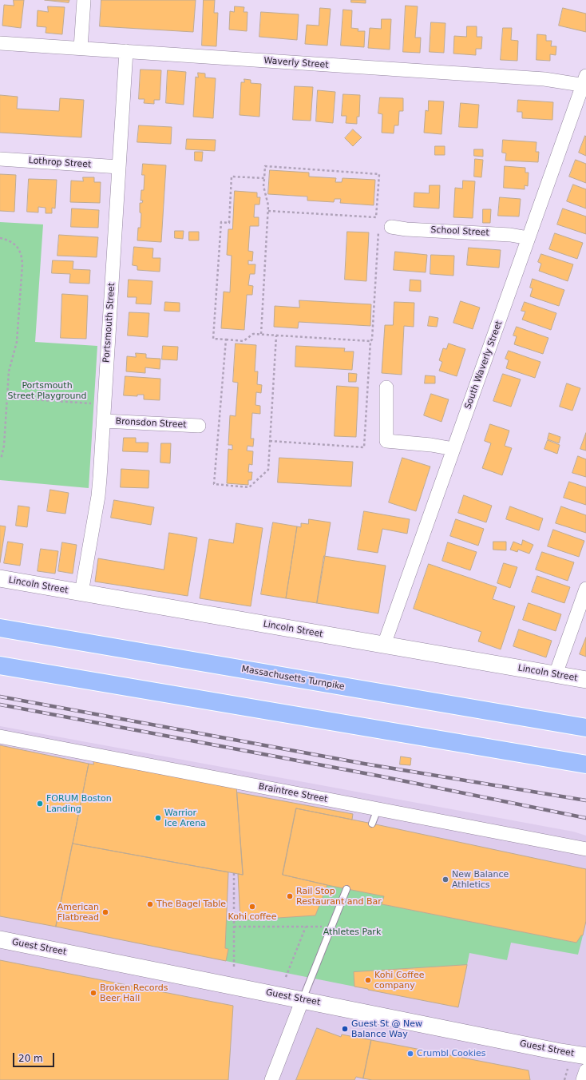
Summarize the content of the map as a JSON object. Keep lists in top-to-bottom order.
{
  "streets": {
    "highway": ["Massachusetts Turnpike"],
    "street": [
      "Waverly Street",
      "Lothrop Street",
      "School Street",
      "Portsmouth Street",
      "South Waverly Street",
      "Bronsdon Street",
      "Lincoln Street",
      "Braintree Street",
      "Guest Street"
    ]
  },
  "crossings": [
    ["Waverly Street", "Portsmouth Street"],
    ["Waverly Street", "South Waverly Street"],
    ["Lothrop Street", "Portsmouth Street"],
    ["School Street", "South Waverly Street"],
    ["Portsmouth Street", "Bronsdon Street"],
    ["Portsmouth Street", "Lincoln Street"],
    ["South Waverly Street", "Lincoln Street"]
  ],
  "parks": ["Portsmouth Street Playground", "Athletes Park"],
  "places": [
    "FORUM Boston Landing",
    "Warrior Ice Arena",
    "New Balance Athletics",
    "Rail Stop Restaurant and Bar",
    "The Bagel Table",
    "Kohi coffee",
    "American Flatbread",
    "Kohi Coffee company",
    "Broken Records Beer Hall",
    "Guest St @ New Balance Way",
    "Crumbl Cookies"
  ],
  "scale_bar": "20 m"
}
